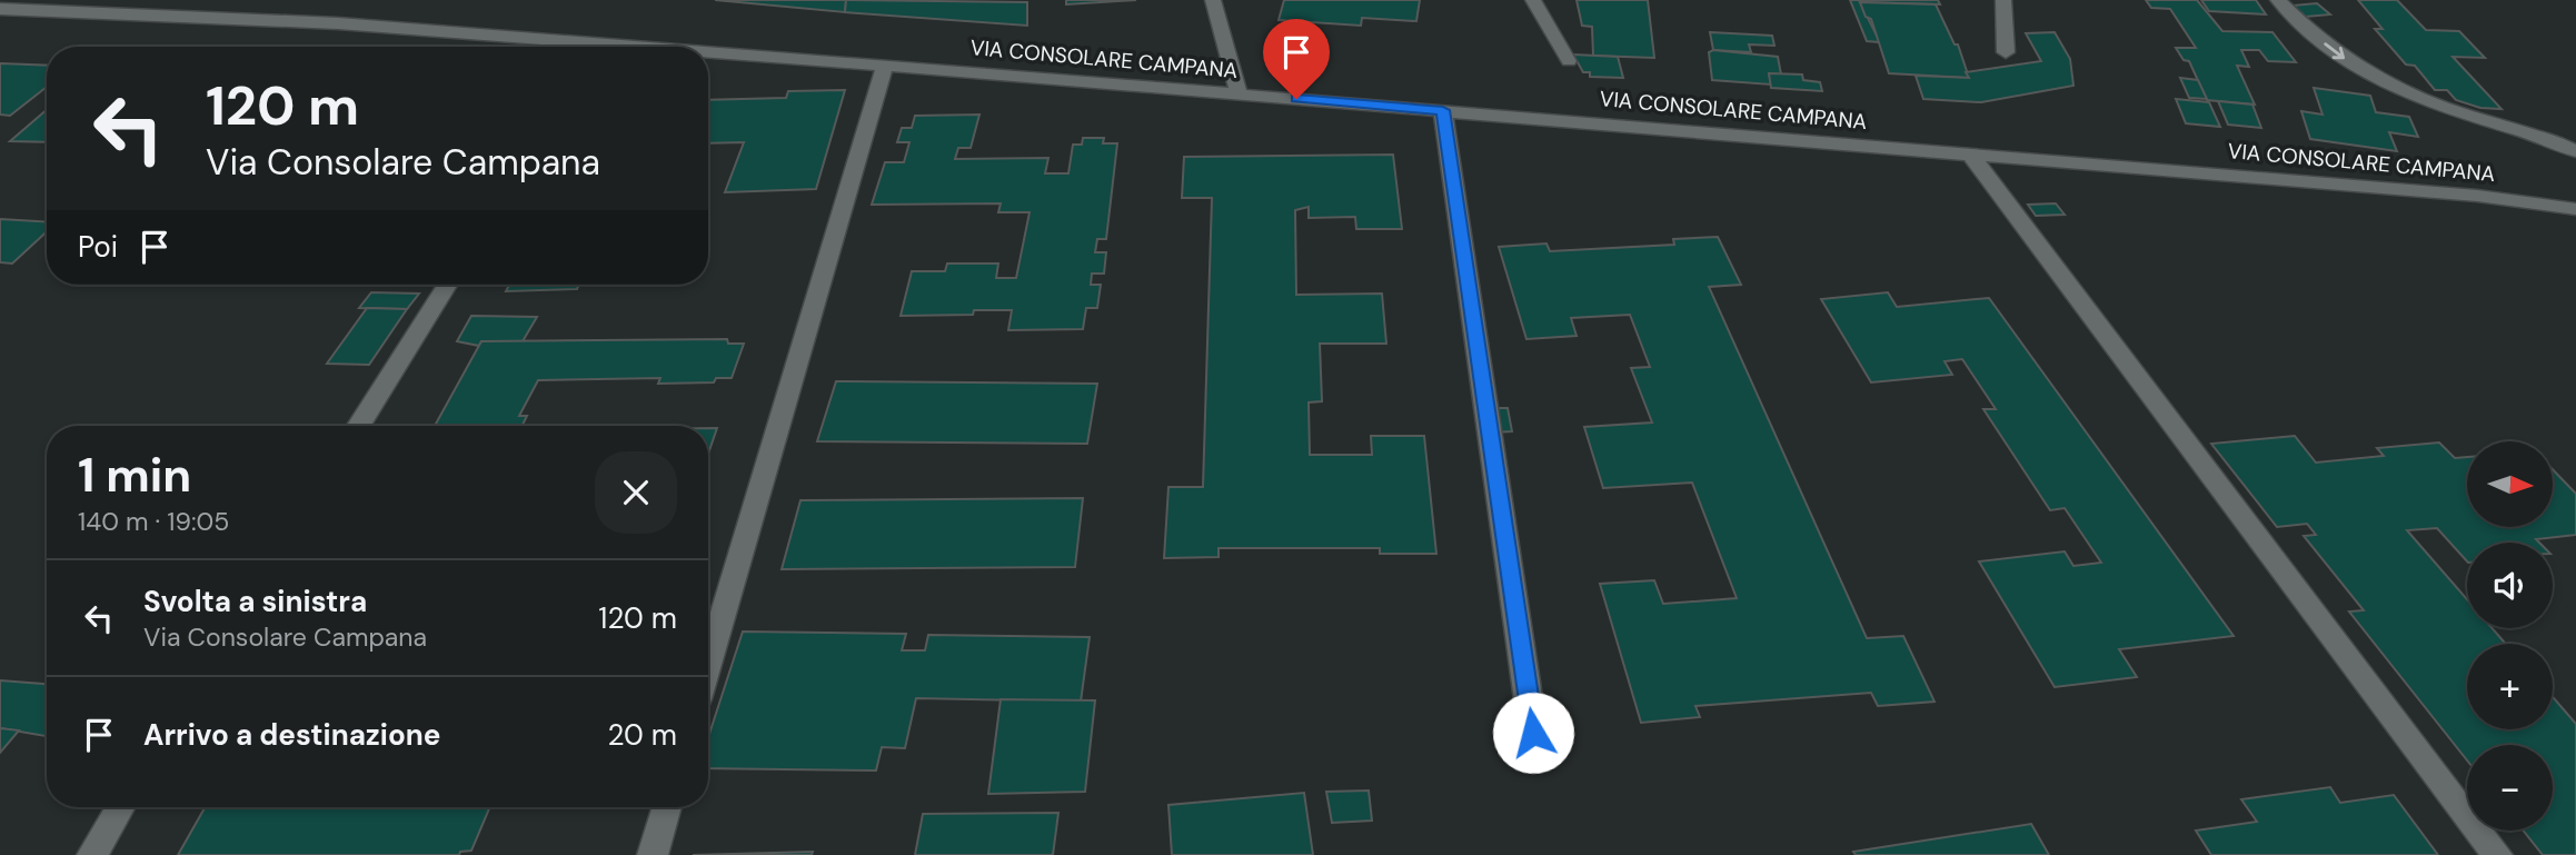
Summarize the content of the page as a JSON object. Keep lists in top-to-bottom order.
{
  "streets": {
    "street": ["VIA CONSOLARE CAMPANA"]
  },
  "north": "right",
  "page": {
    "turn": ["120 m", "Via Consolare Campana"],
    "then": "Poi",
    "heading": ["1 min", "140 m · 19:05"],
    "map_buttons": ["+", "−"],
    "list": [
      {
        "name": "Svolta a sinistra",
        "note": "Via Consolare Campana",
        "value": "120 m"
      },
      {
        "name": "Arrivo a destinazione",
        "value": "20 m"
      }
    ]
  }
}
